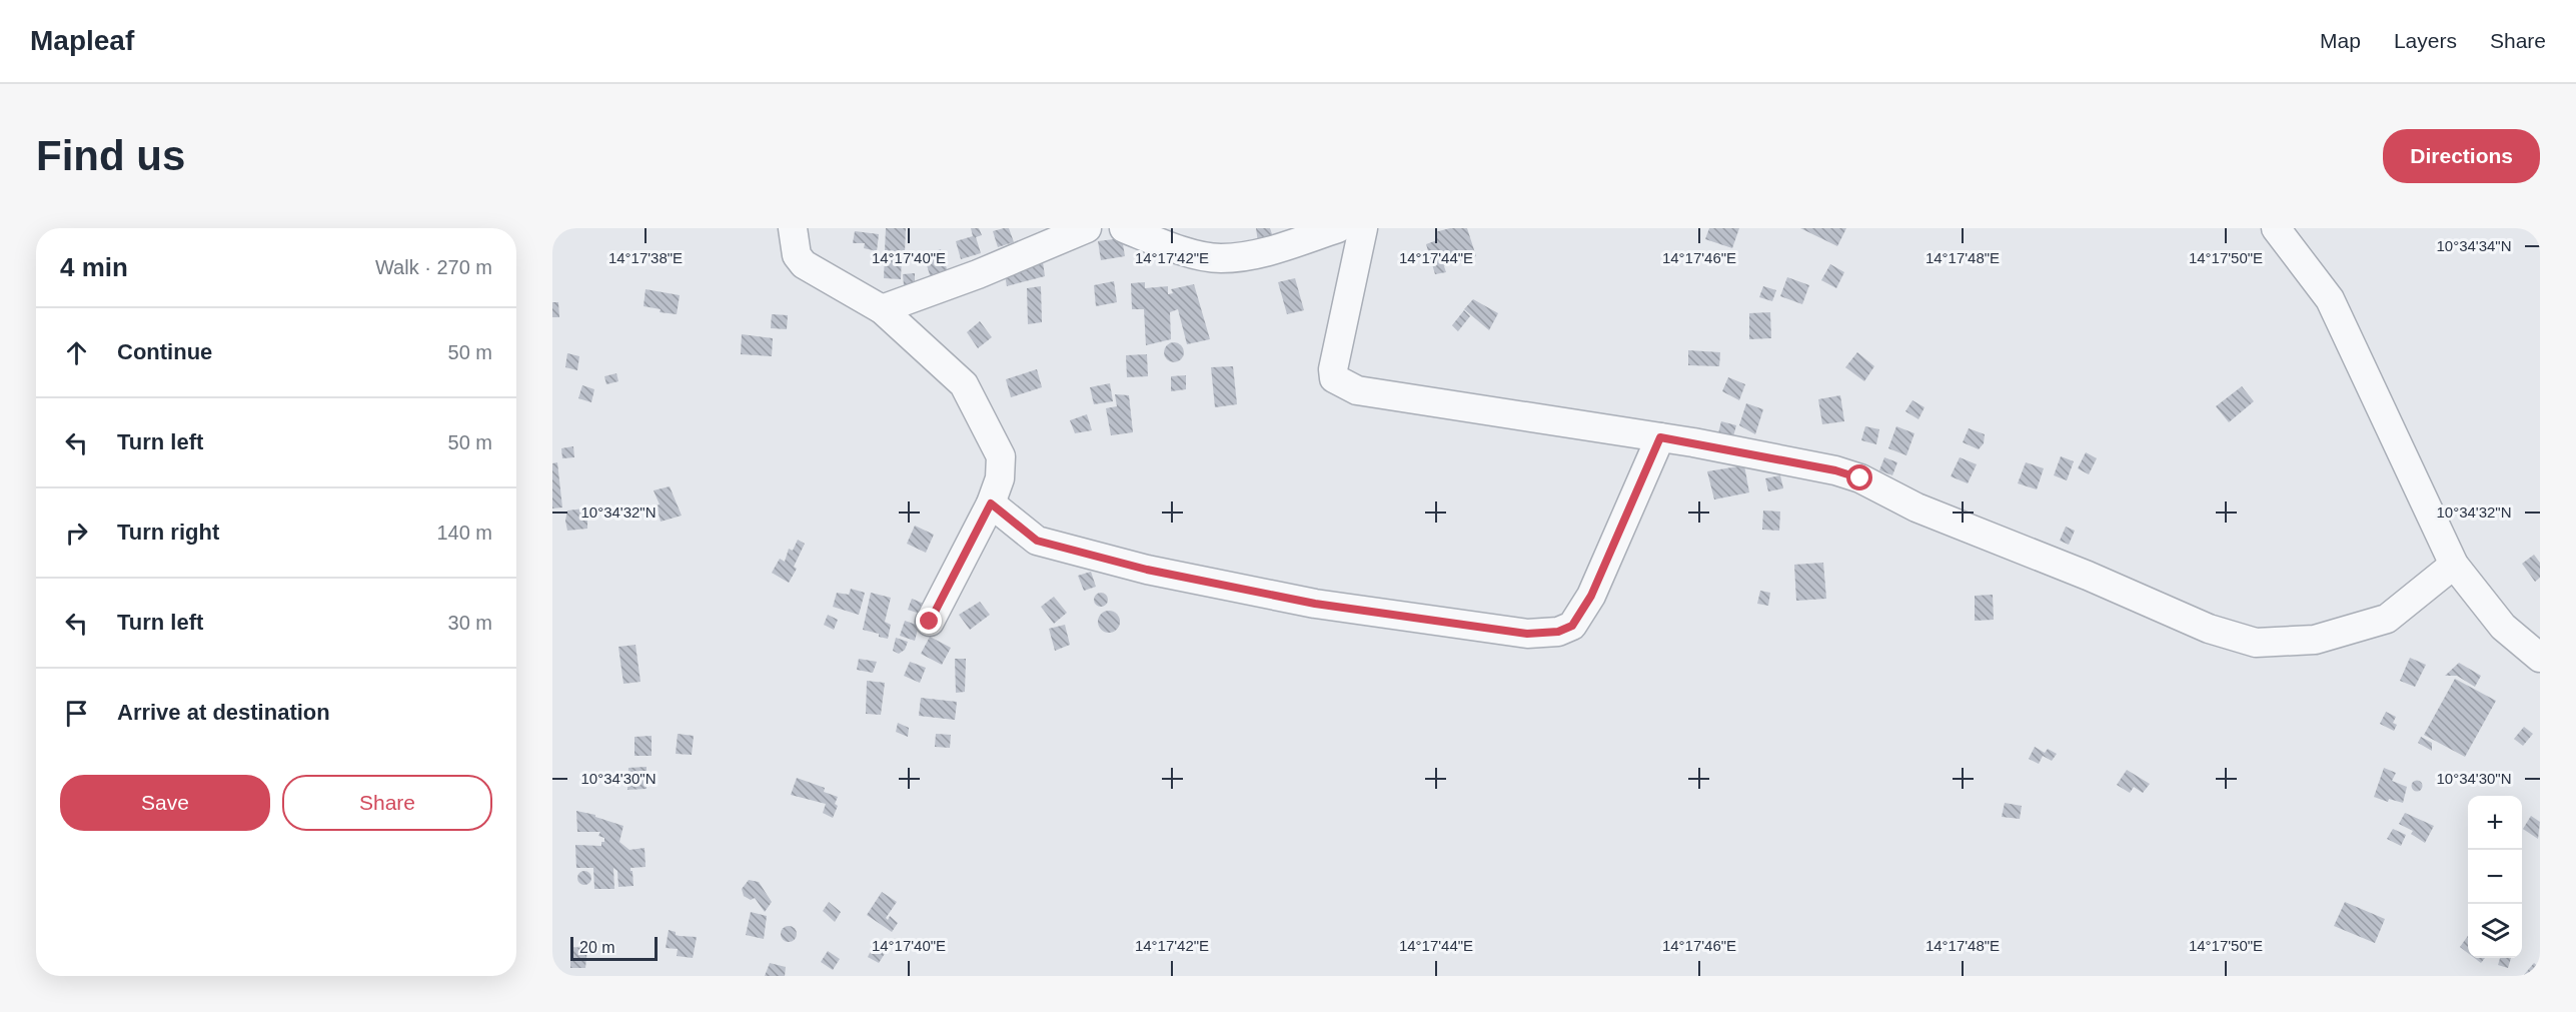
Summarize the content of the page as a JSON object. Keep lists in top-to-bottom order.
{
  "scale_bar": "20 m",
  "page": {
    "header": "Mapleaf",
    "nav": ["Map", "Layers", "Share"],
    "buttons": [
      "Directions",
      ["Save", "Share"]
    ],
    "title": "Find us",
    "heading": ["4 min", "Walk · 270 m"],
    "list": [
      ["Continue", "50 m"],
      ["Turn left", "50 m"],
      ["Turn right", "140 m"],
      ["Turn left", "30 m"],
      "Arrive at destination"
    ],
    "map_buttons": ["+", "−"],
    "scale": "20 m"
  },
  "coordinates": [
    "10°34'34\"N",
    "14°17'38\"E",
    "14°17'40\"E",
    "14°17'42\"E",
    "14°17'44\"E",
    "14°17'46\"E",
    "14°17'48\"E",
    "14°17'50\"E",
    "10°34'32\"N",
    "10°34'30\"N"
  ]
}
